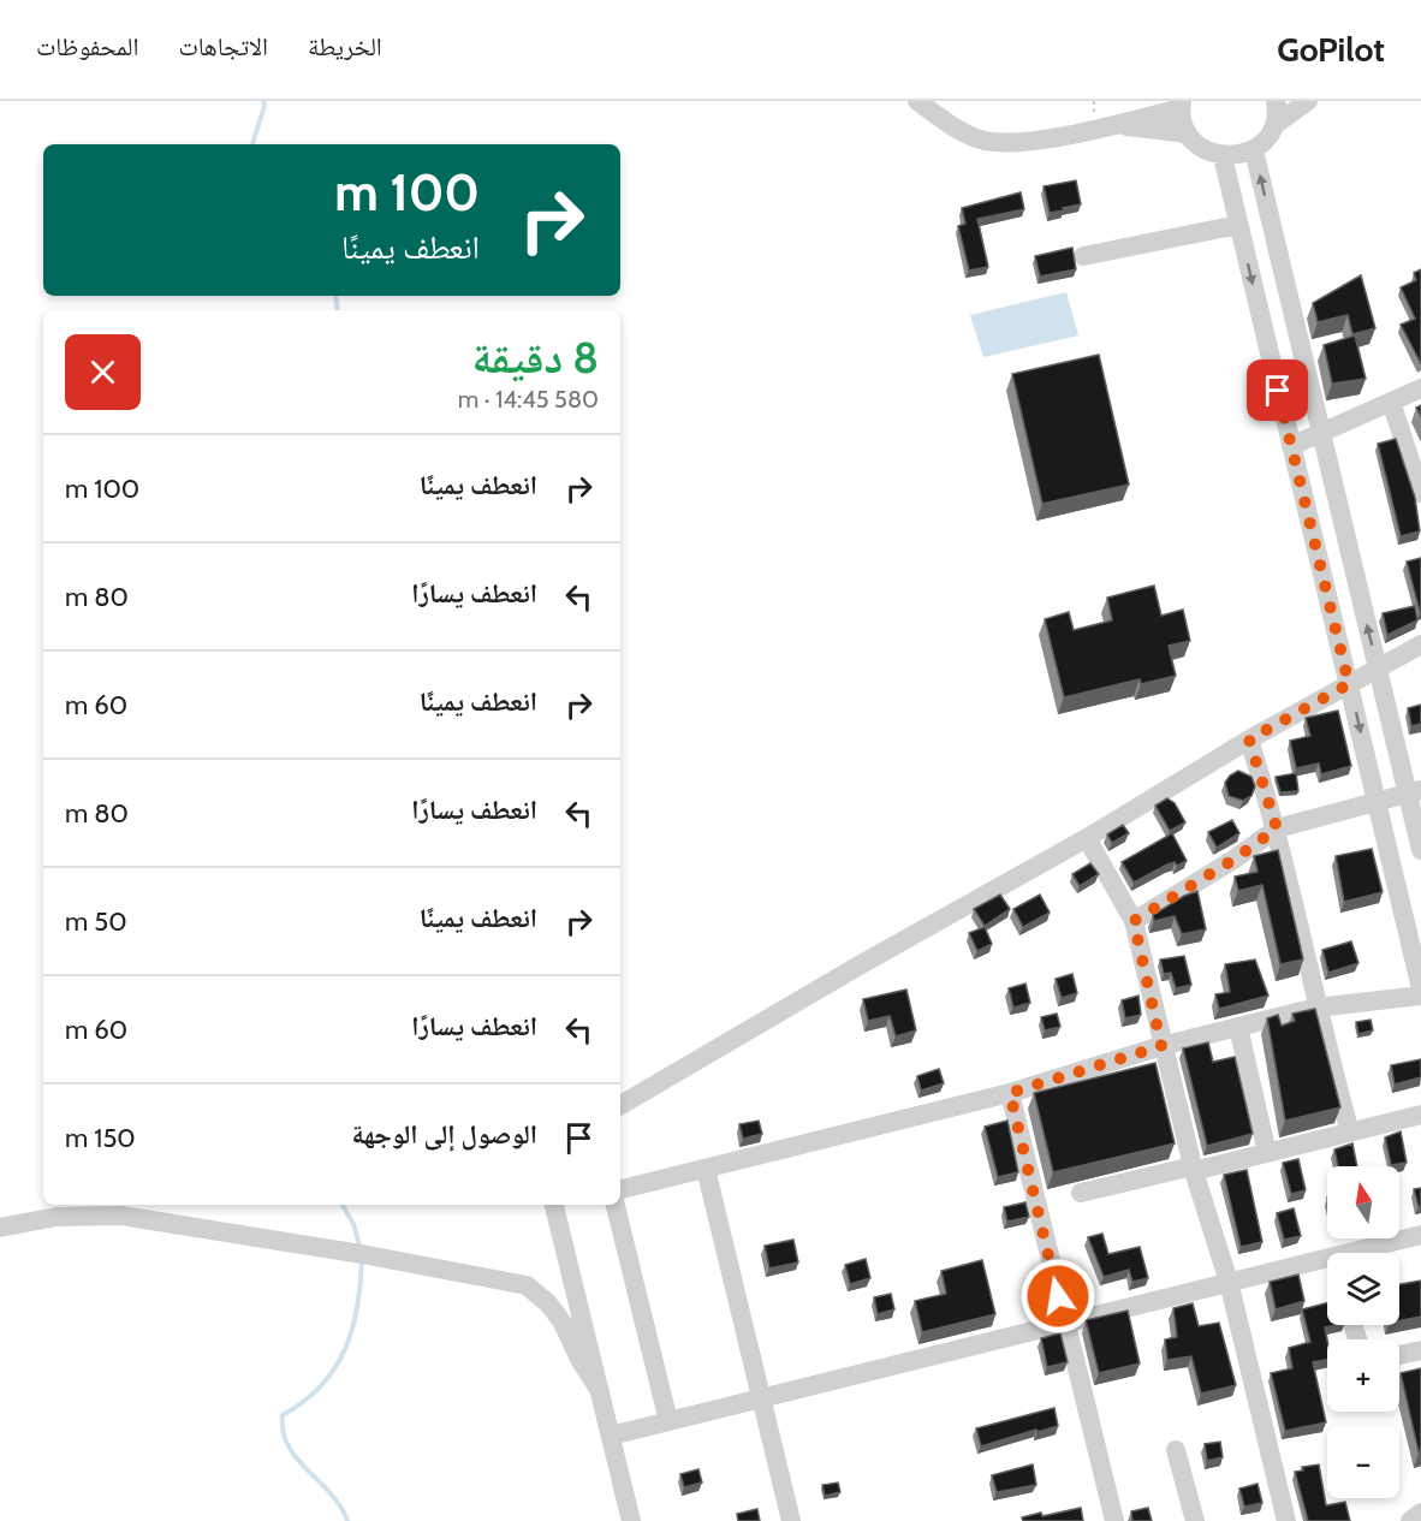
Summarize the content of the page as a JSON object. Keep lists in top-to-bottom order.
{
  "north": "top",
  "page": {
    "header": "GoPilot",
    "nav": ["الخريطة", "الاتجاهات", "المحفوظات"],
    "turn": ["100 m", "انعطف يمينًا"],
    "heading": ["8 دقيقة", "580 m · 14:45"],
    "list": [
      {
        "name": "انعطف يمينًا",
        "value": "100 m"
      },
      {
        "name": "انعطف يسارًا",
        "value": "80 m"
      },
      {
        "name": "انعطف يمينًا",
        "value": "60 m"
      },
      {
        "name": "انعطف يسارًا",
        "value": "80 m"
      },
      {
        "name": "انعطف يمينًا",
        "value": "50 m"
      },
      {
        "name": "انعطف يسارًا",
        "value": "60 m"
      },
      {
        "name": "الوصول إلى الوجهة",
        "value": "150 m"
      }
    ],
    "map_buttons": ["+", "−"]
  }
}
